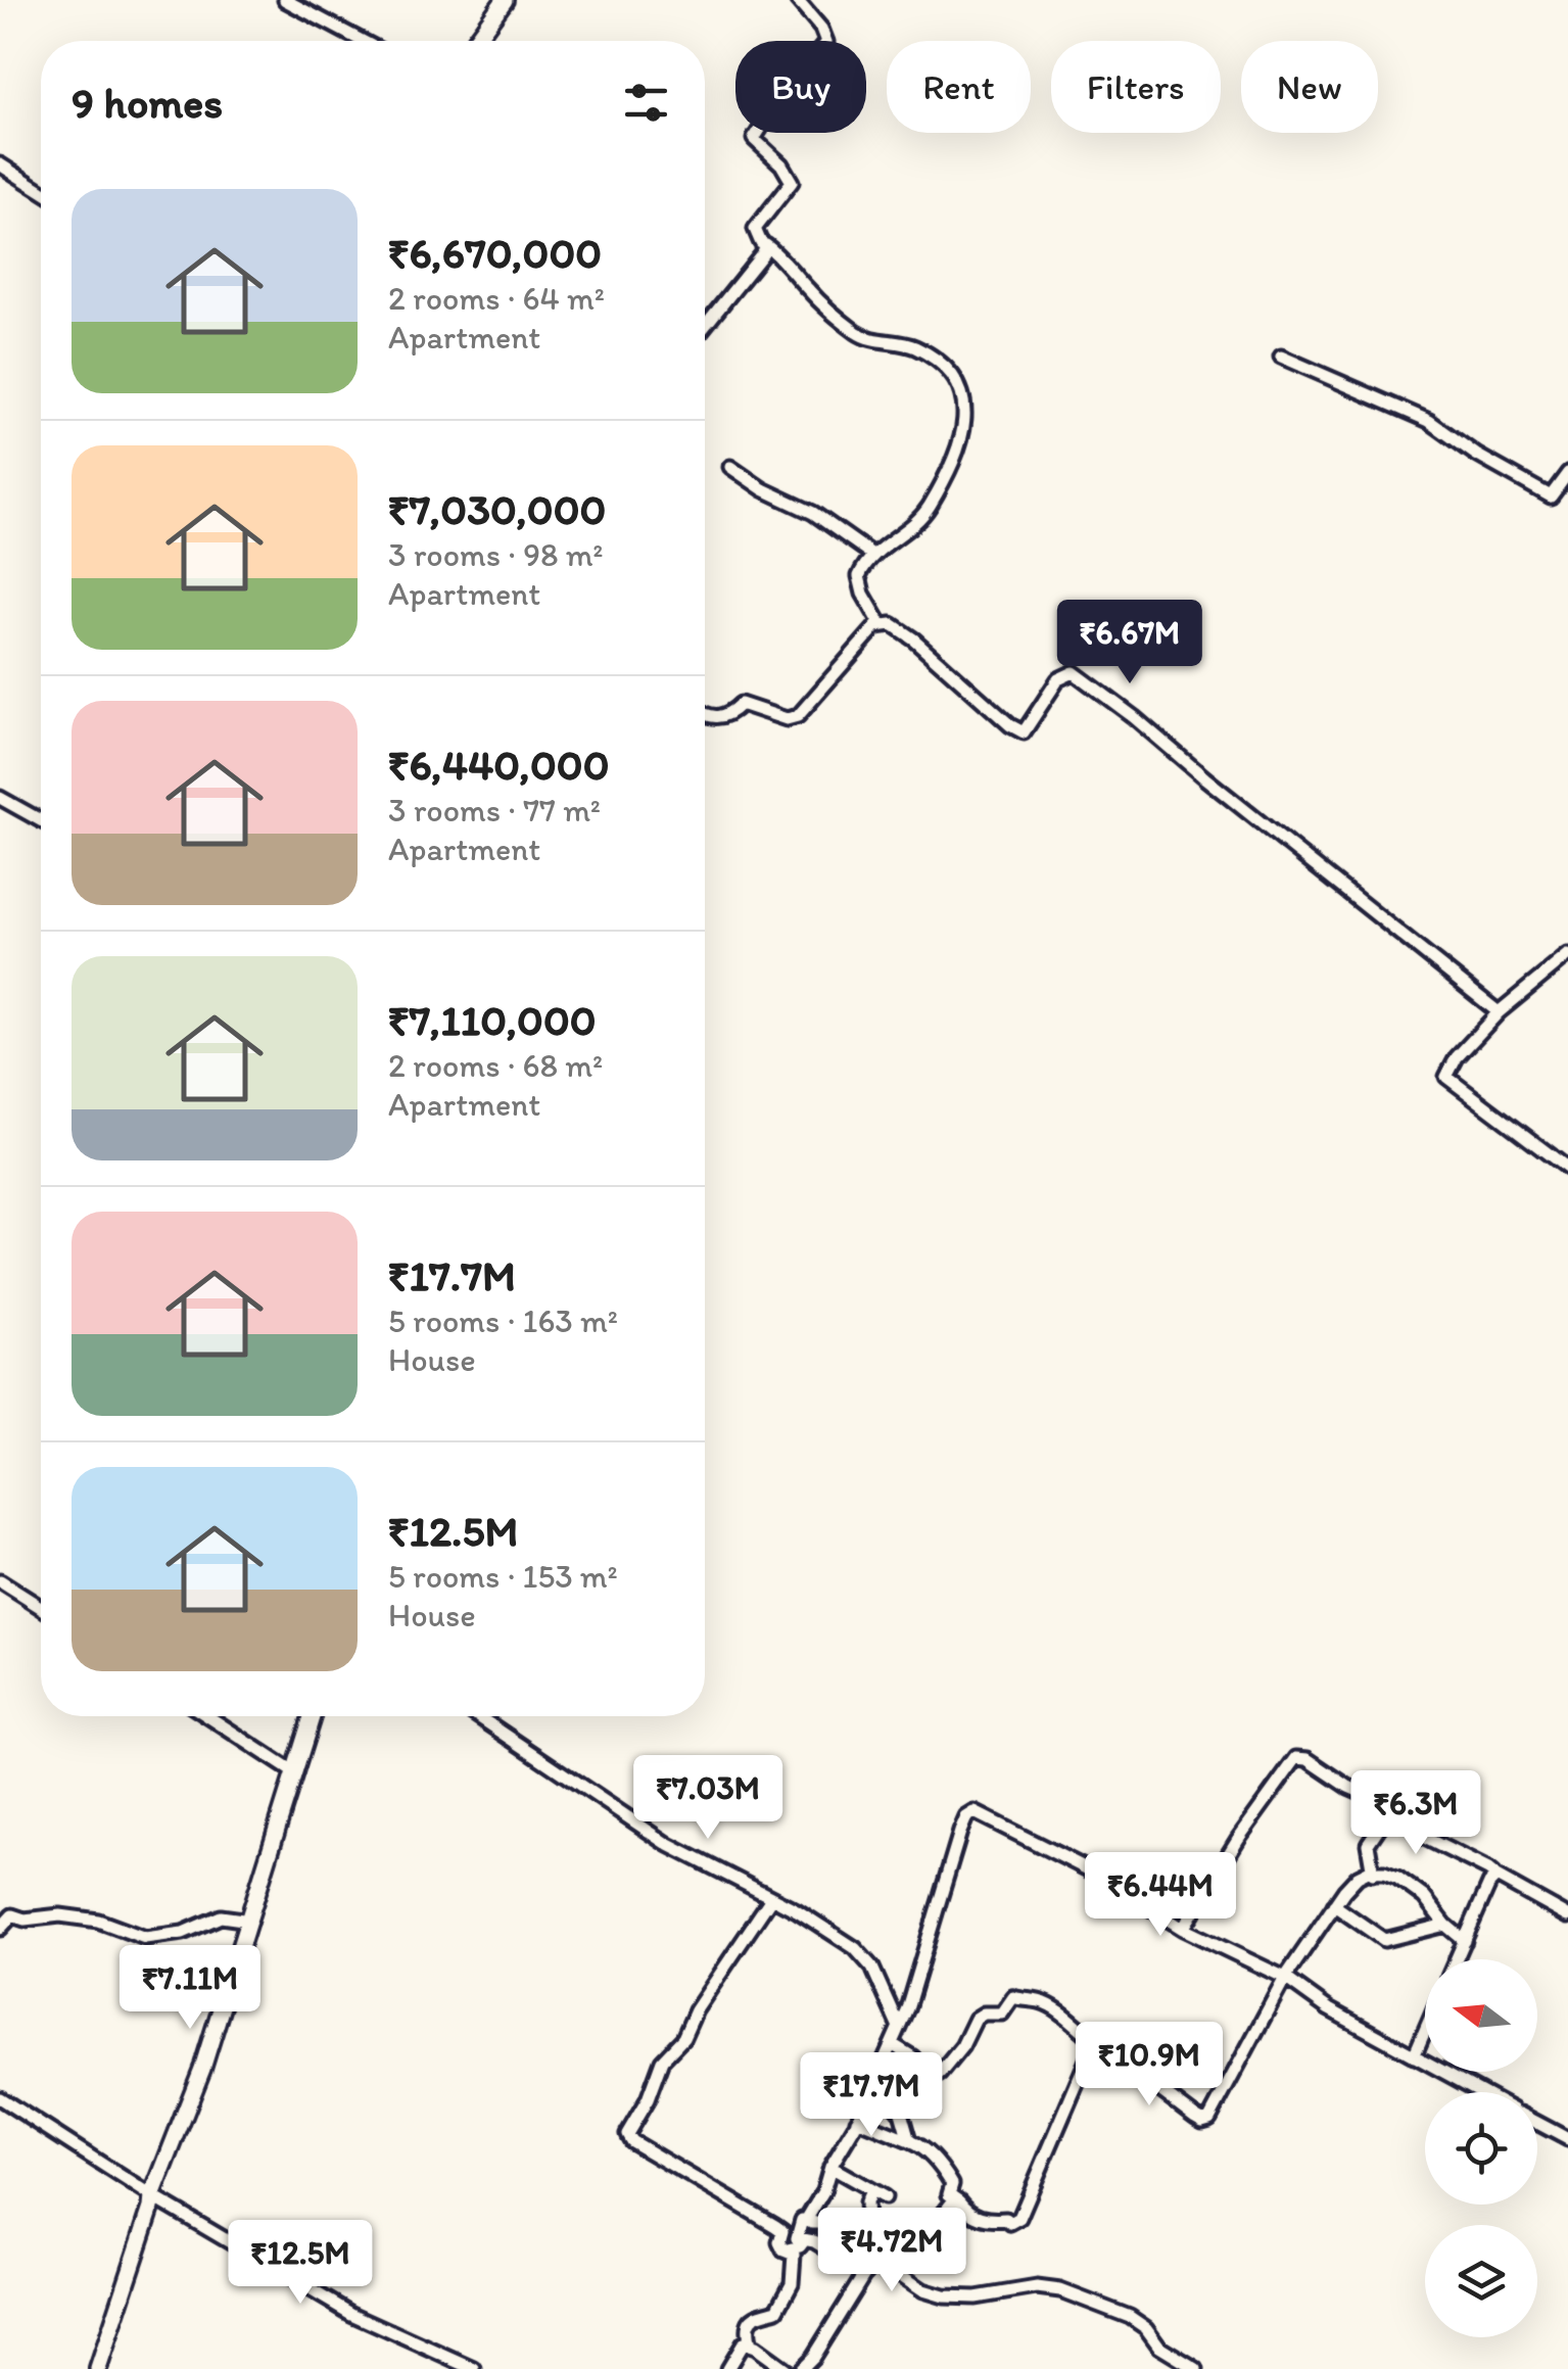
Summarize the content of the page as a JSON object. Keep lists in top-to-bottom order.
{
  "north": "left",
  "page": {
    "chip": [
      "Buy",
      "Rent",
      "Filters",
      "New"
    ],
    "heading": "9 homes",
    "list": [
      {
        "name": "₹6,670,000",
        "note": "2 rooms · 64 m² · Apartment"
      },
      {
        "name": "₹7,030,000",
        "note": "3 rooms · 98 m² · Apartment"
      },
      {
        "name": "₹6,440,000",
        "note": "3 rooms · 77 m² · Apartment"
      },
      {
        "name": "₹7,110,000",
        "note": "2 rooms · 68 m² · Apartment"
      },
      {
        "name": "₹17.7M",
        "note": "5 rooms · 163 m² · House"
      },
      {
        "name": "₹12.5M",
        "note": "5 rooms · 153 m² · House"
      }
    ],
    "price": [
      "₹6.67M",
      "₹7.03M",
      "₹6.3M",
      "₹6.44M",
      "₹7.11M",
      "₹10.9M",
      "₹17.7M",
      "₹4.72M",
      "₹12.5M"
    ]
  }
}
